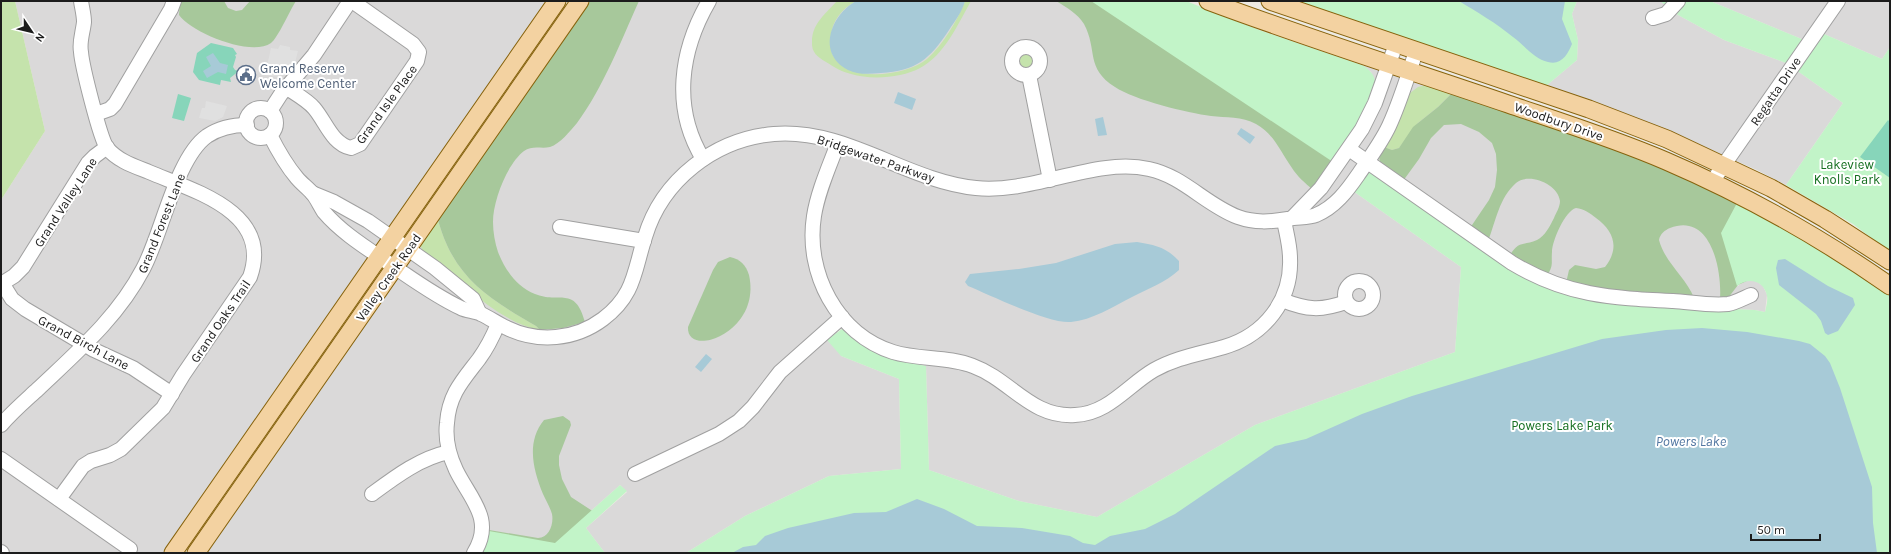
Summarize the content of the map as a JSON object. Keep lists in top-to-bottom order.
{
  "streets": {
    "main road": ["Woodbury Drive", "Valley Creek Road"],
    "street": [
      "Regatta Drive",
      "Grand Isle Place",
      "Bridgewater Parkway",
      "Grand Valley Lane",
      "Grand Forest Lane",
      "Grand Oaks Trail",
      "Grand Birch Lane"
    ]
  },
  "crossings": [
    ["Regatta Drive", "Woodbury Drive"],
    ["Woodbury Drive", "Bridgewater Parkway"],
    ["Bridgewater Parkway", "Grand Forest Lane"],
    ["Bridgewater Parkway", "Valley Creek Road"],
    ["Grand Valley Lane", "Grand Oaks Trail"],
    ["Grand Valley Lane", "Grand Birch Lane"],
    ["Grand Forest Lane", "Grand Oaks Trail"],
    ["Grand Forest Lane", "Grand Birch Lane"],
    ["Grand Oaks Trail", "Grand Birch Lane"]
  ],
  "water": ["Powers Lake"],
  "parks": ["Lakeview Knolls Park", "Powers Lake Park"],
  "places": {
    "public building": ["Grand Reserve Welcome Center"]
  },
  "scale_bar": "50 m",
  "north": "bottom right"
}
